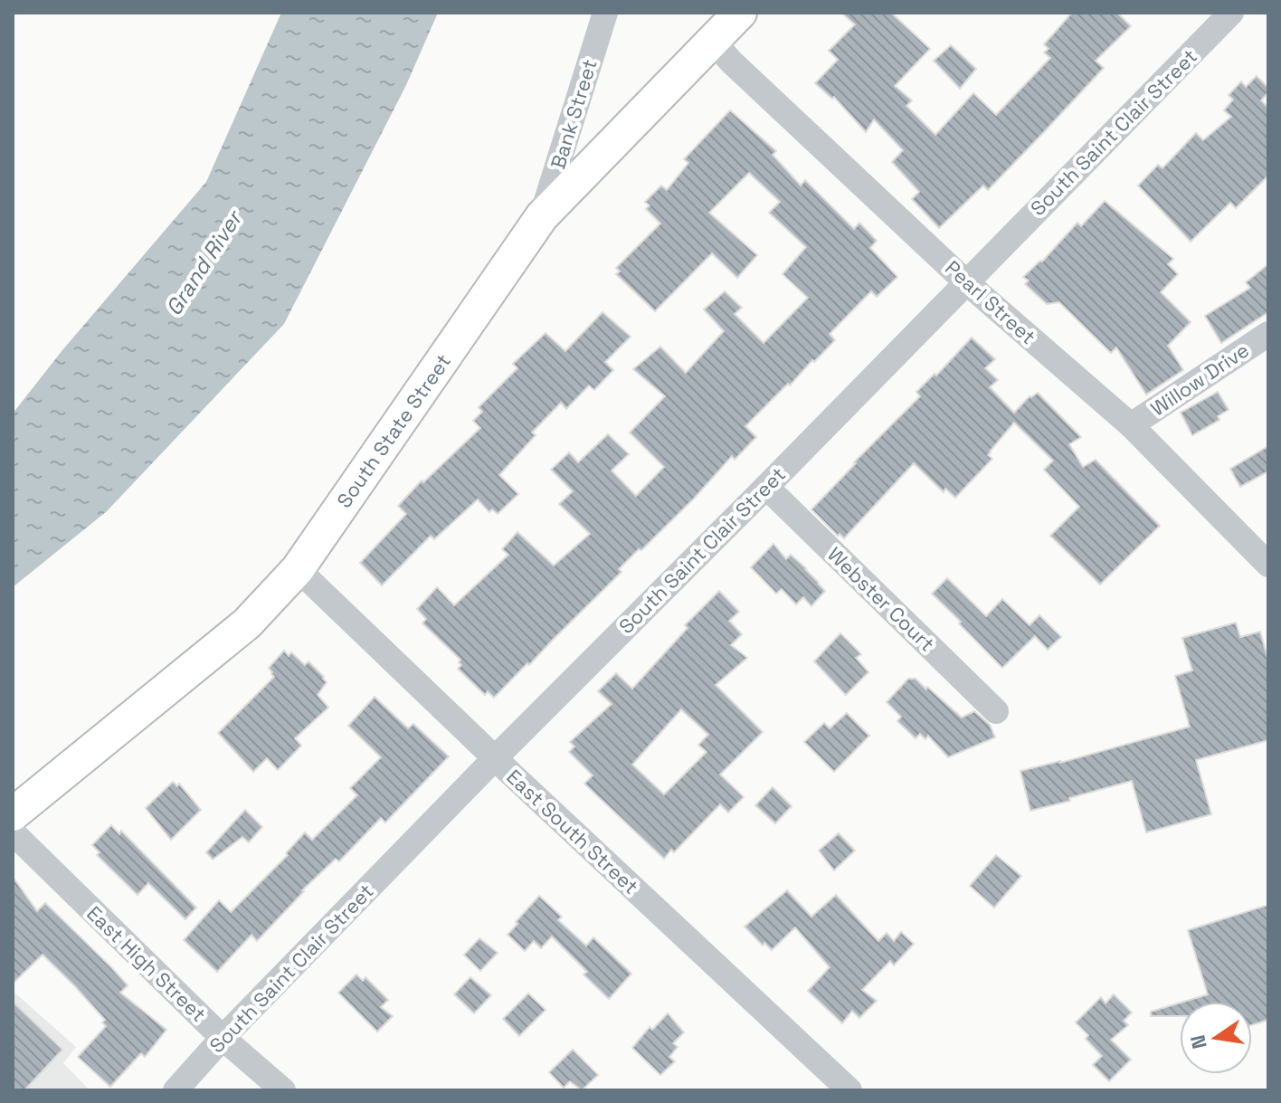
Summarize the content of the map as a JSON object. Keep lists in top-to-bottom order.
{
  "streets": {
    "main road": ["South State Street"],
    "street": [
      "Bank Street",
      "South Saint Clair Street",
      "Pearl Street",
      "Willow Drive",
      "Webster Court",
      "East South Street",
      "East High Street"
    ]
  },
  "crossings": [
    ["Bank Street", "South State Street"],
    ["South Saint Clair Street", "Pearl Street"],
    ["South Saint Clair Street", "Webster Court"],
    ["South Saint Clair Street", "East South Street"],
    ["South Saint Clair Street", "East High Street"],
    ["Pearl Street", "Willow Drive"],
    ["Pearl Street", "South State Street"],
    ["South State Street", "East South Street"]
  ],
  "water": ["Grand River"],
  "north": "left"
}
